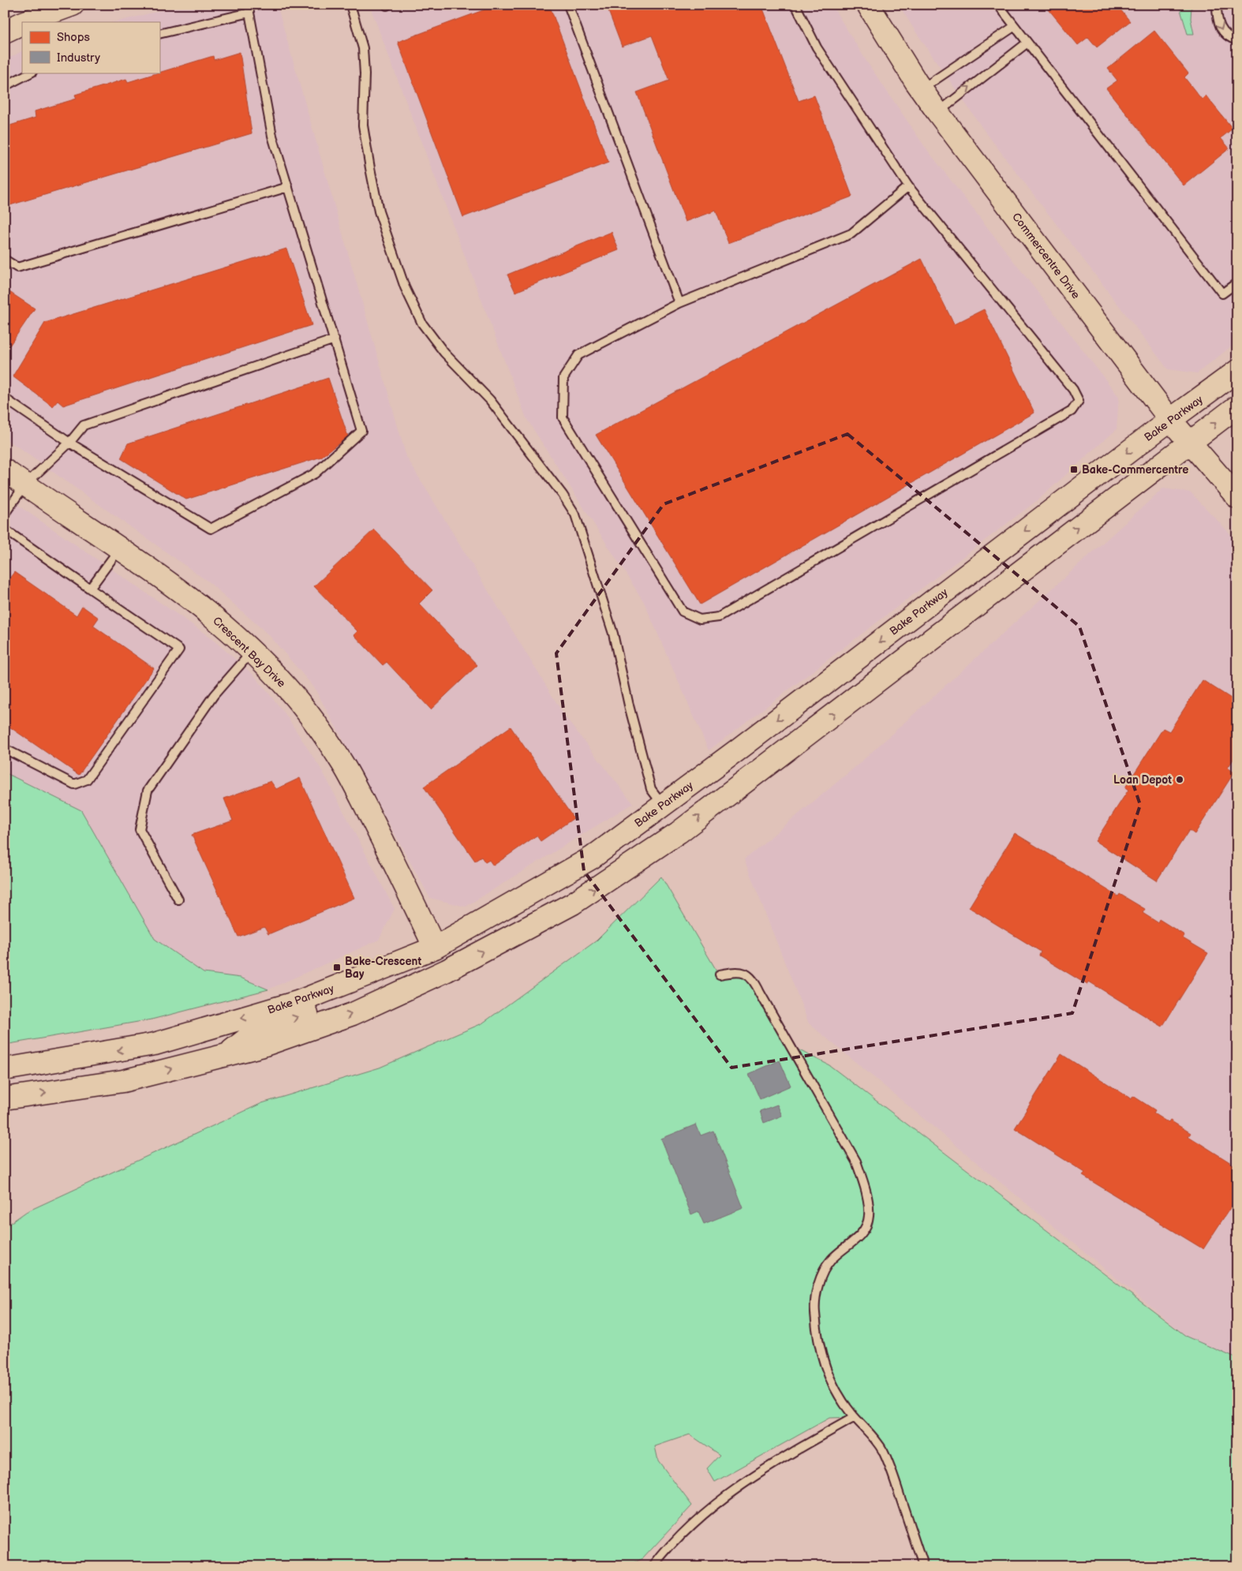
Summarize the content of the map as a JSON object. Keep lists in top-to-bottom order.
{
  "streets": {
    "main road": ["Commercentre Drive", "Bake Parkway", "Crescent Bay Drive"]
  },
  "crossings": [
    ["Commercentre Drive", "Bake Parkway"],
    ["Bake Parkway", "Crescent Bay Drive"]
  ],
  "places": {
    "transit": ["Bake-Commercentre", "Bake-Crescent Bay"],
    "other": ["Loan Depot"]
  },
  "legend": ["Shops", "Industry"]
}
